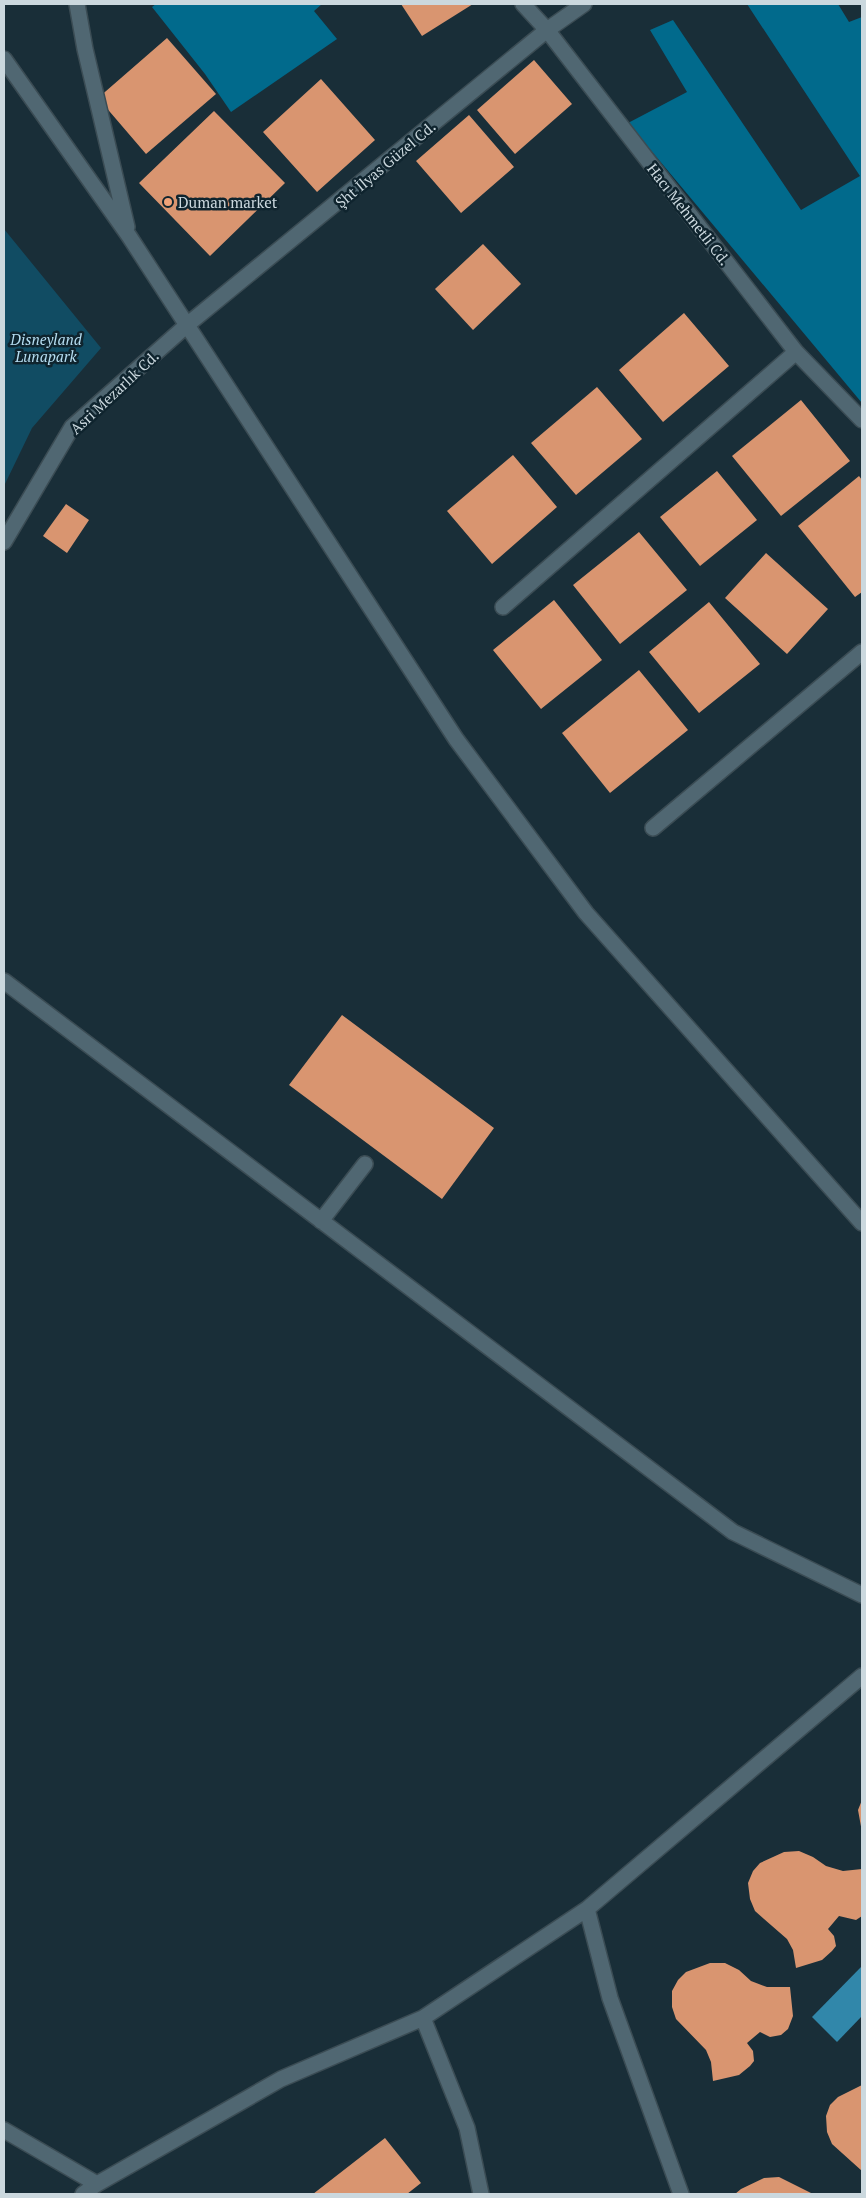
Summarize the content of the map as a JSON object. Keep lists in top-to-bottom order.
{
  "streets": {
    "street": ["Şht İlyas Güzel Cd.", "Hacı Mehmetli Cd.", "Asri Mezarlık Cd."]
  },
  "crossings": [
    ["Şht İlyas Güzel Cd.", "Hacı Mehmetli Cd."],
    ["Şht İlyas Güzel Cd.", "Asri Mezarlık Cd."]
  ],
  "parks": ["Disneyland Lunapark"],
  "places": ["Duman market"]
}
